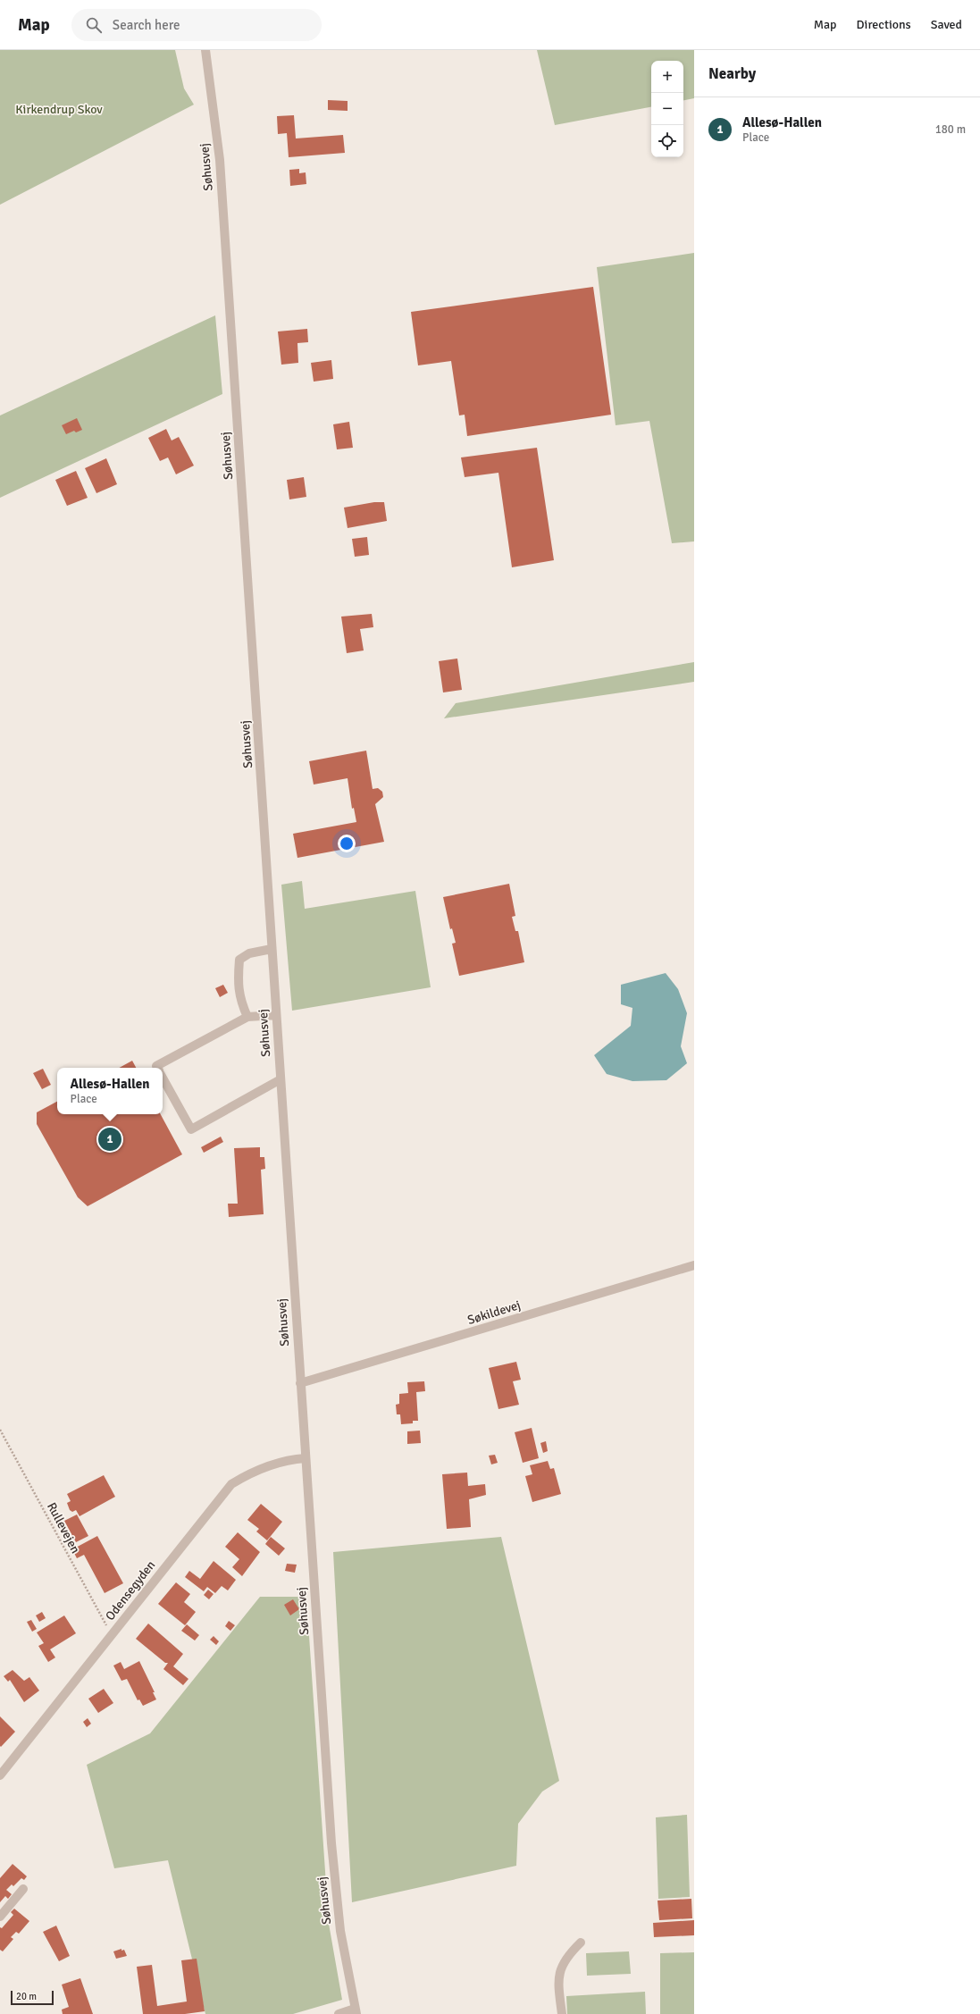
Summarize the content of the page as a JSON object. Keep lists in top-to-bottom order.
{
  "streets": {
    "street": ["Søhusvej", "Søkildevej", "Odensegyden"],
    "path": ["Rullevejen"]
  },
  "crossings": [
    ["Søhusvej", "Søkildevej"],
    ["Søhusvej", "Odensegyden"],
    ["Rullevejen", "Odensegyden"]
  ],
  "parks": ["Kirkendrup Skov"],
  "scale_bar": "20 m",
  "page": {
    "header": "Map",
    "search": "Search here",
    "nav": ["Map", "Directions", "Saved"],
    "heading": "Nearby",
    "map_buttons": ["+", "−"],
    "list": [
      {
        "mark": "1",
        "name": "Allesø-Hallen",
        "note": "Place",
        "value": "180 m"
      }
    ],
    "popup": ["Allesø-Hallen", "Place"],
    "pins": "1",
    "scale": "20 m"
  }
}
